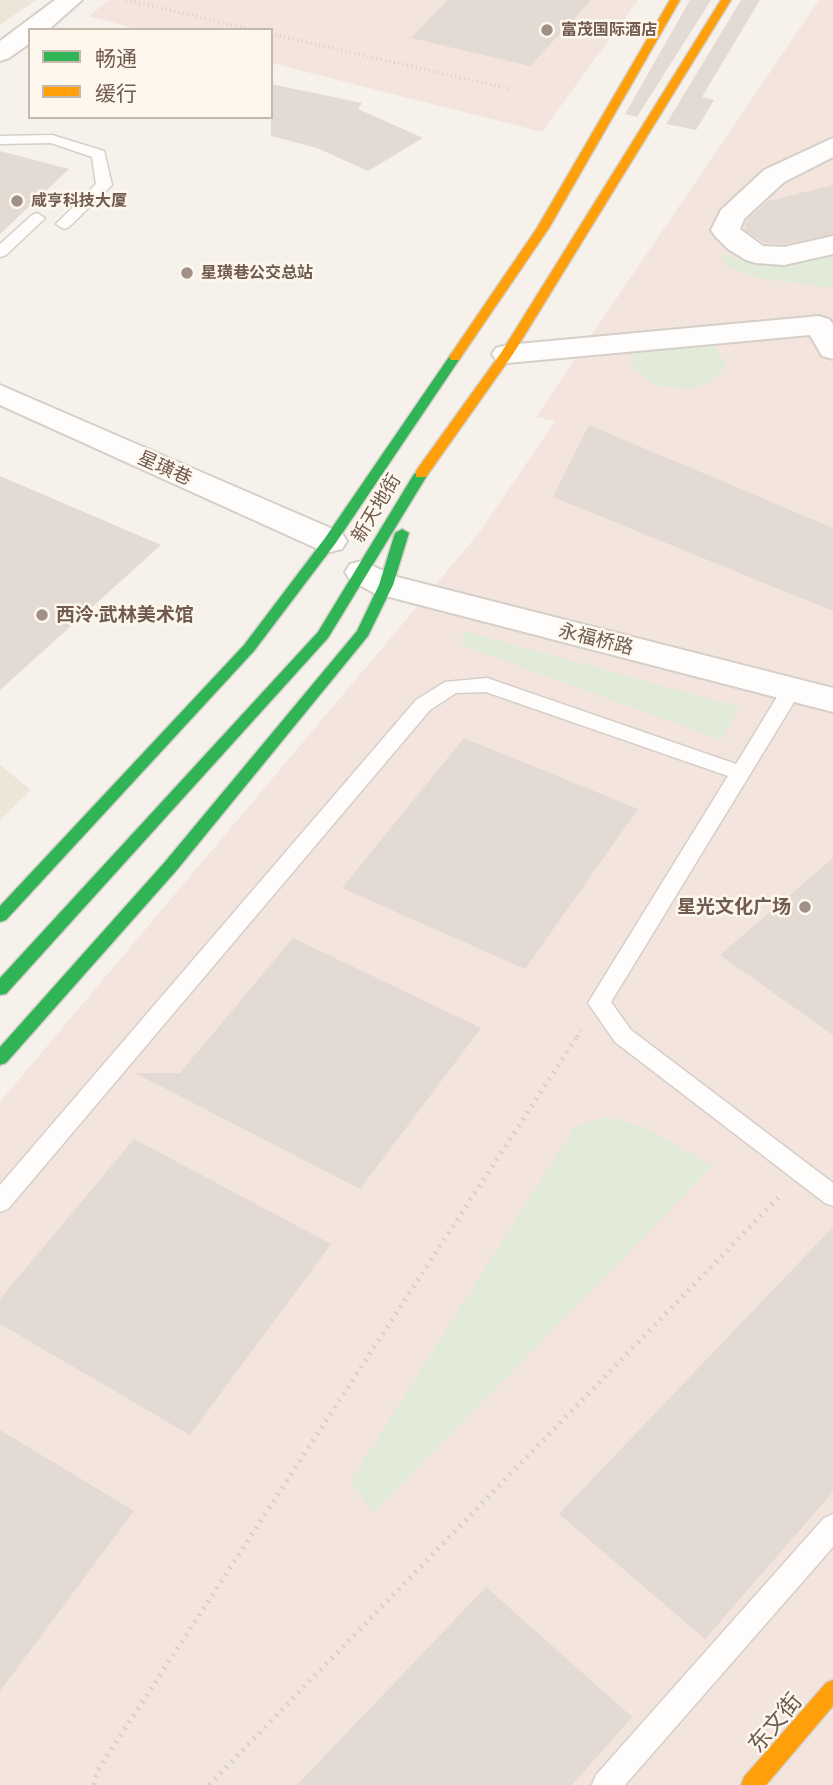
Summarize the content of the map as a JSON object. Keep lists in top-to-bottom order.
{
  "streets": {
    "main road": ["新天地街", "东文街"],
    "street": ["星璜巷", "永福桥路"]
  },
  "crossings": [
    ["星璜巷", "新天地街"],
    ["新天地街", "永福桥路"]
  ],
  "places": [
    "富茂国际酒店",
    "咸亨科技大厦",
    "星璜巷公交总站",
    "西泠·武林美术馆",
    "星光文化广场"
  ],
  "legend": ["畅通", "缓行"]
}
